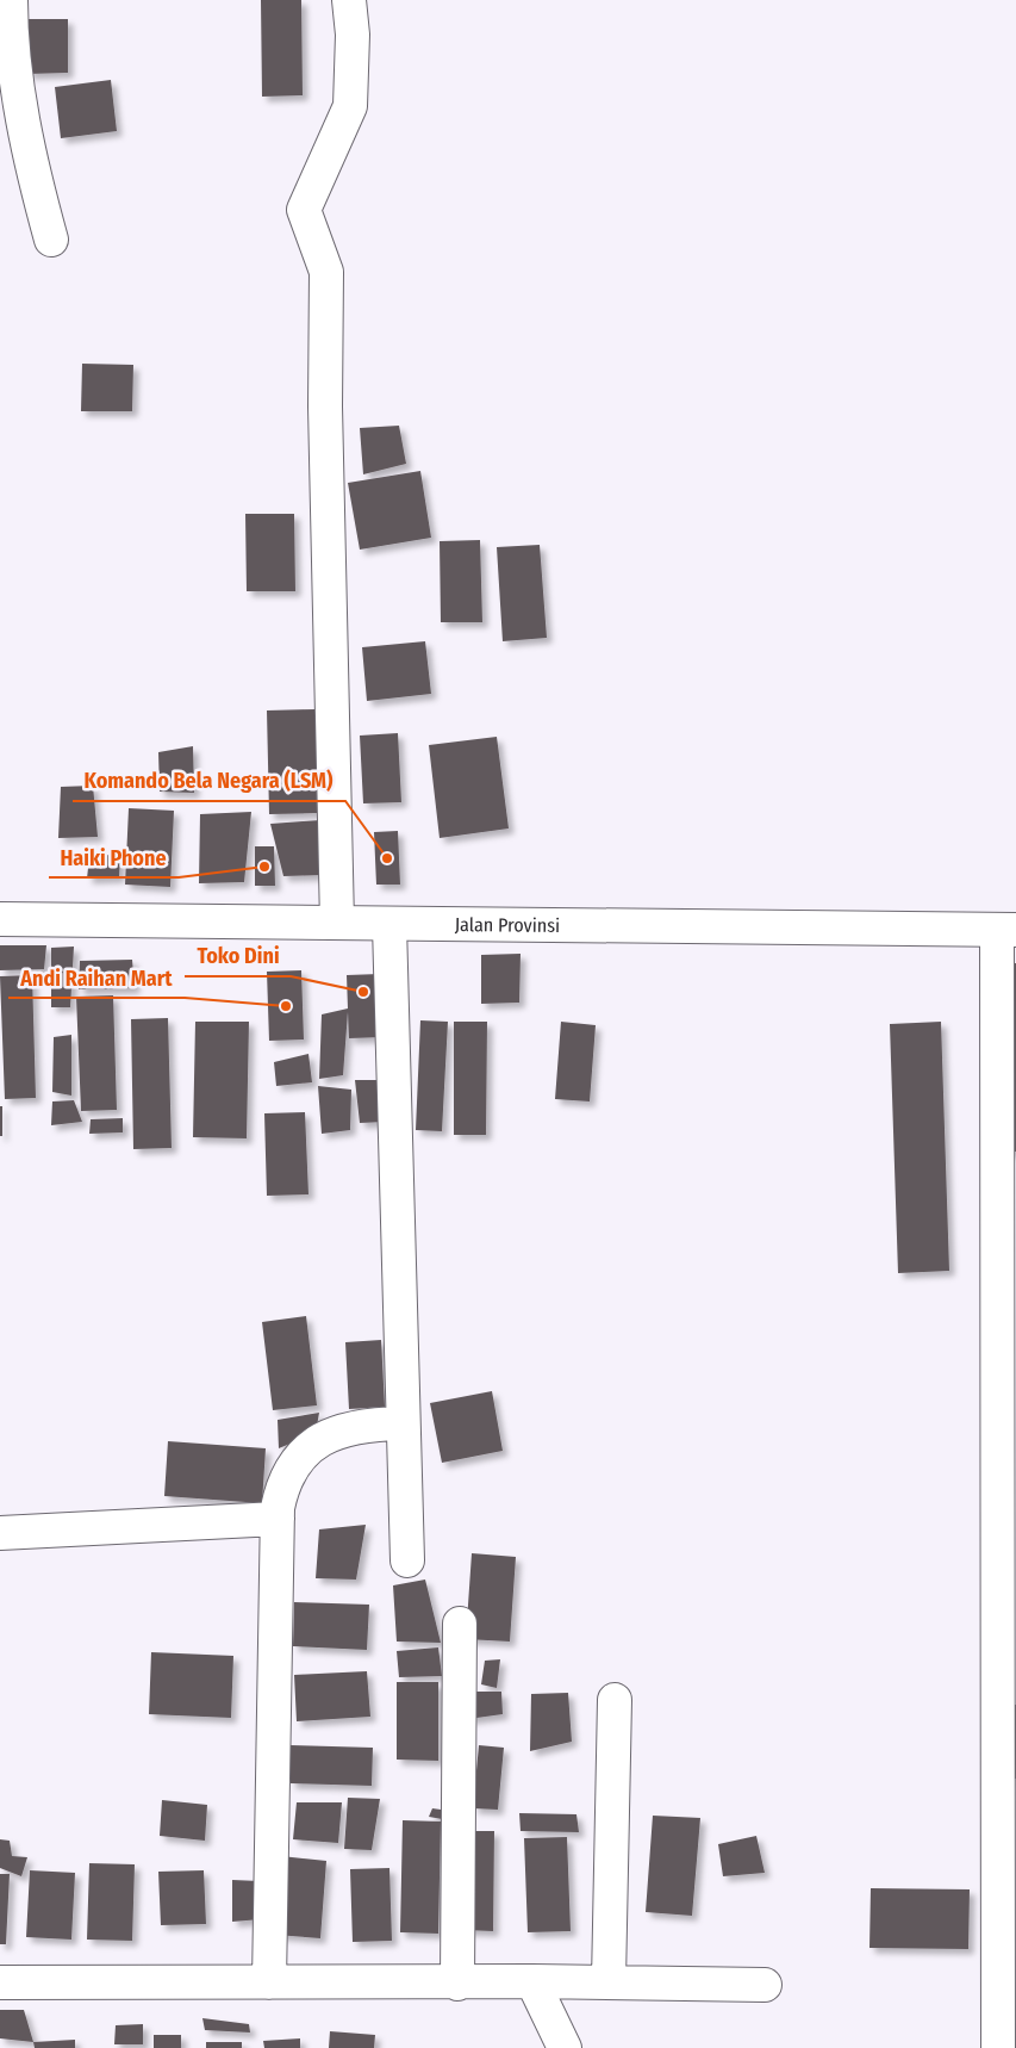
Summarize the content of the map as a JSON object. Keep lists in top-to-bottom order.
{
  "streets": {
    "street": ["Jalan Provinsi"]
  },
  "places": [
    "Komando Bela Negara (LSM)",
    "Haiki Phone",
    "Toko Dini",
    "Andi Raihan Mart"
  ]
}
